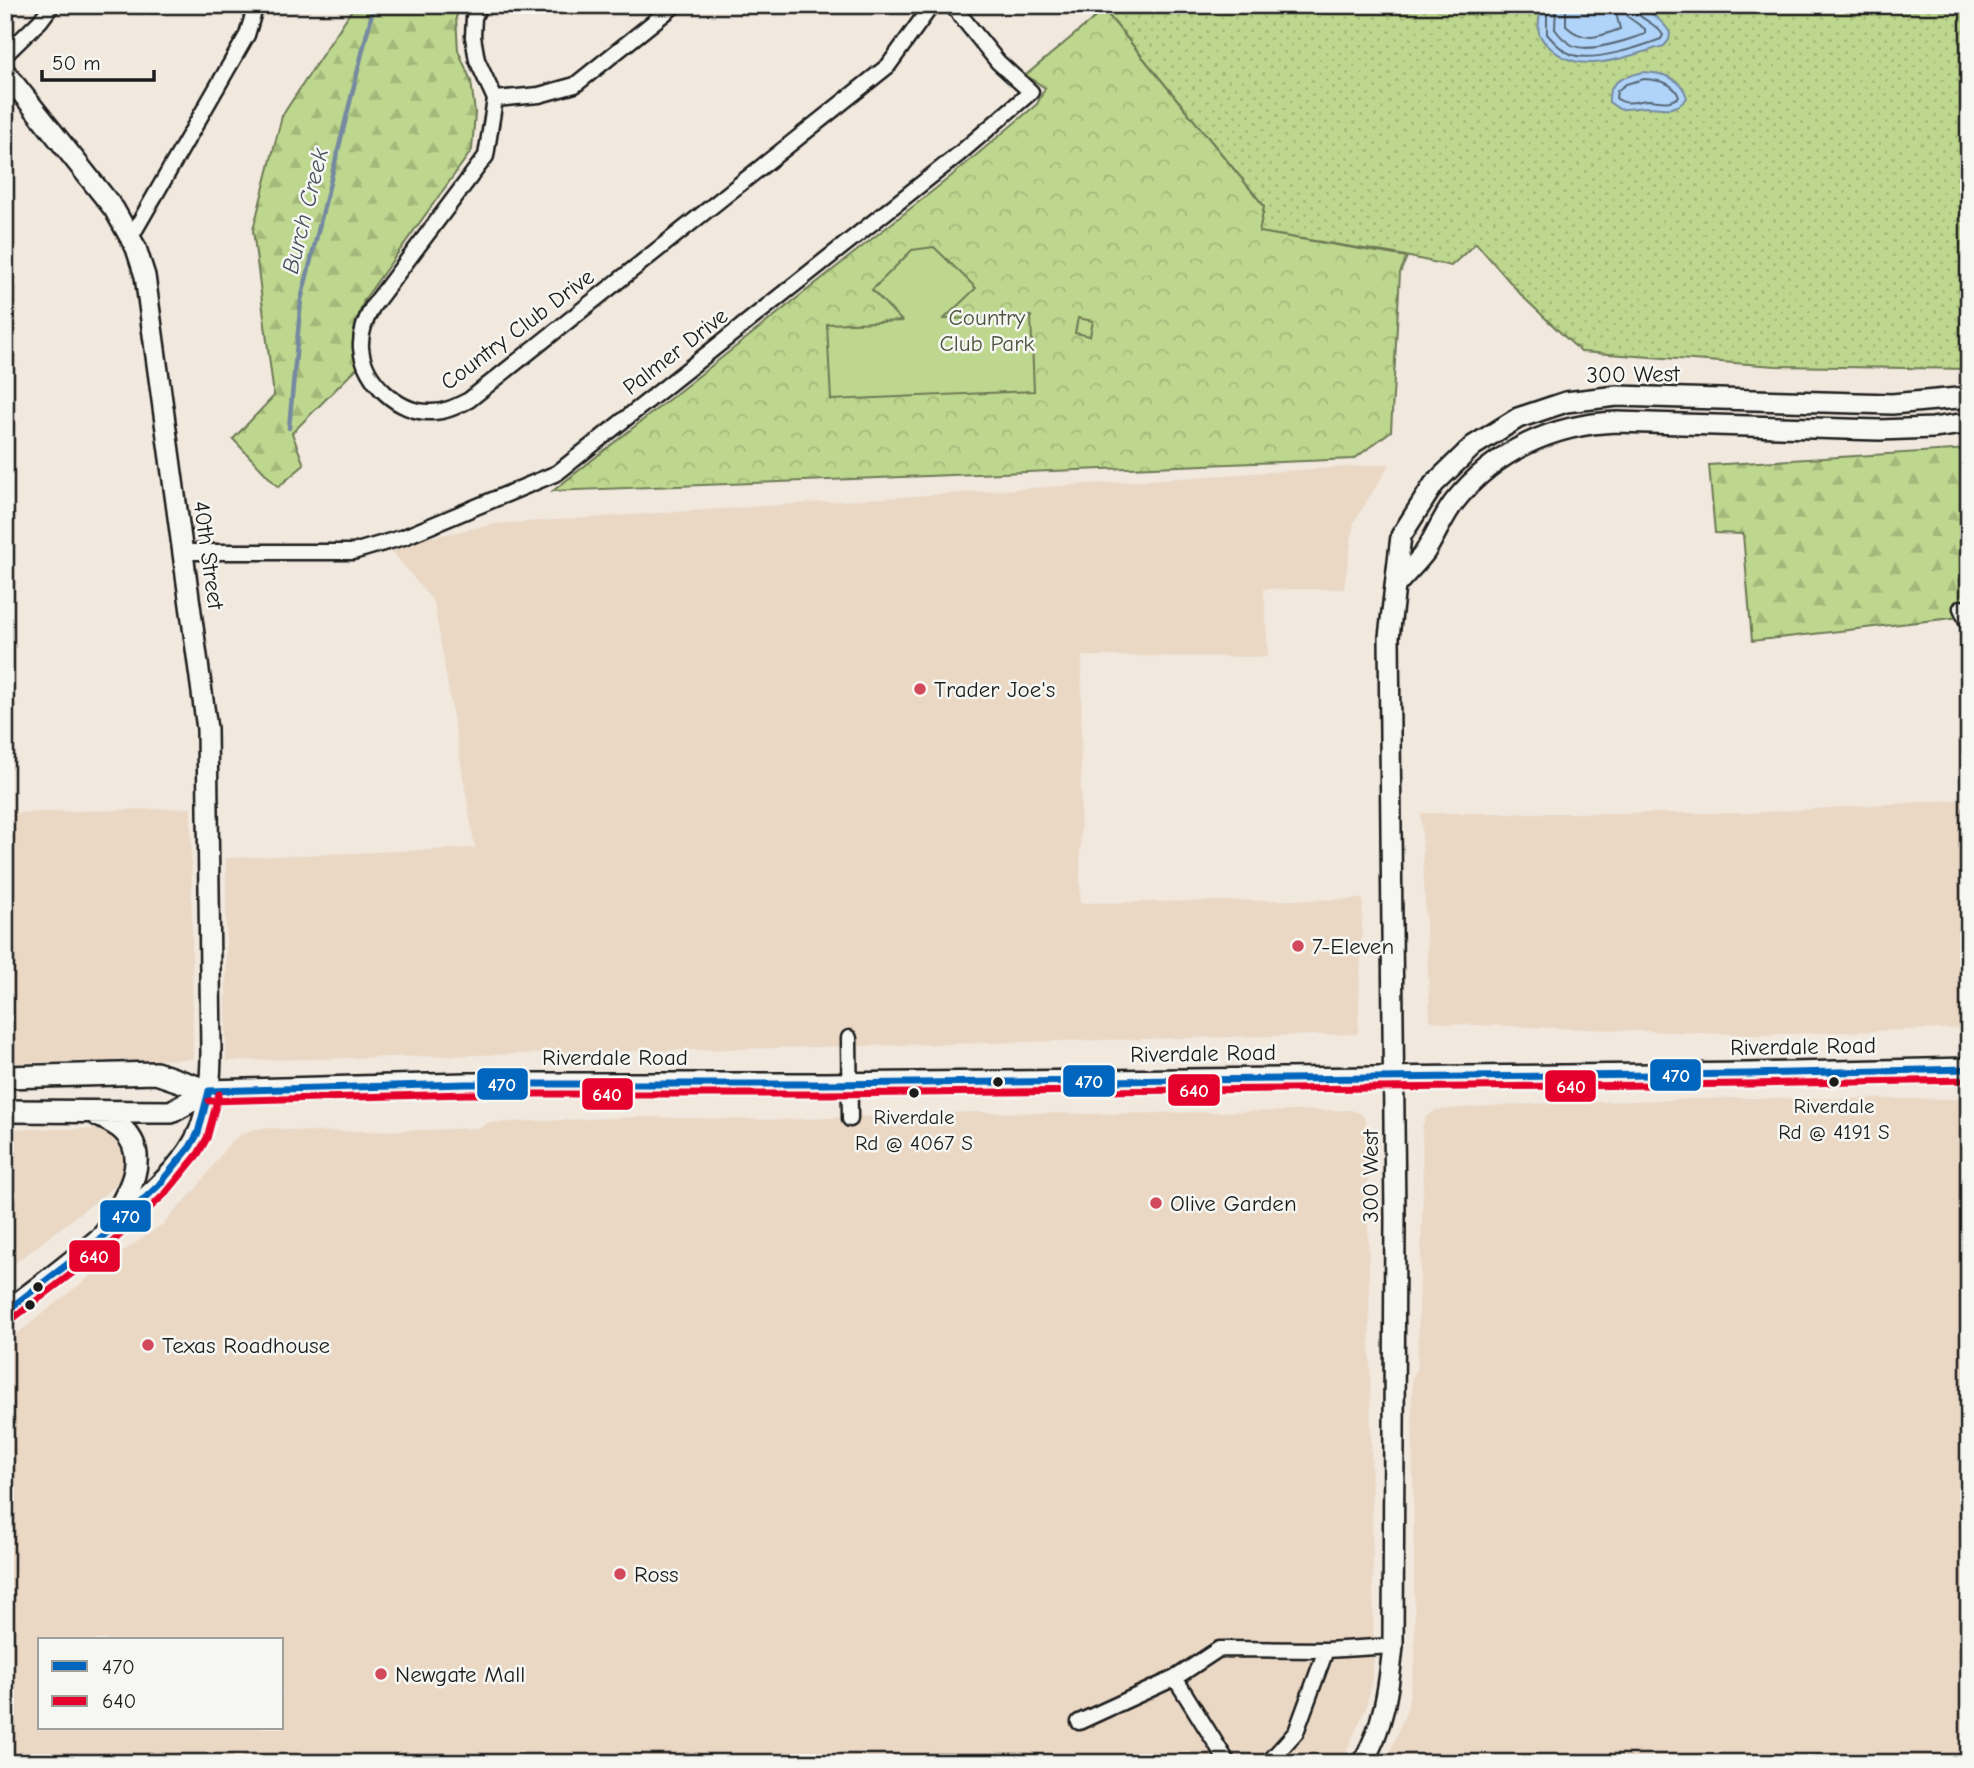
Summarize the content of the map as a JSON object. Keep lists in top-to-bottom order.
{
  "streets": {
    "main road": ["300 West", "40th Street", "Riverdale Road"],
    "street": ["Country Club Drive", "Palmer Drive"]
  },
  "crossings": [
    ["Palmer Drive", "40th Street"],
    ["300 West", "Riverdale Road"],
    ["40th Street", "Riverdale Road"]
  ],
  "water": ["Burch Creek"],
  "parks": ["Country Club Park"],
  "places": [
    "Trader Joe's",
    "7-Eleven",
    "Riverdale Rd @ 4191 S",
    "Riverdale Rd @ 4067 S",
    "Olive Garden",
    "Texas Roadhouse",
    "Ross",
    "Newgate Mall"
  ],
  "lines": ["transit line 470", "transit line 640"],
  "legend": ["470", "640"],
  "scale_bar": "50 m"
}
